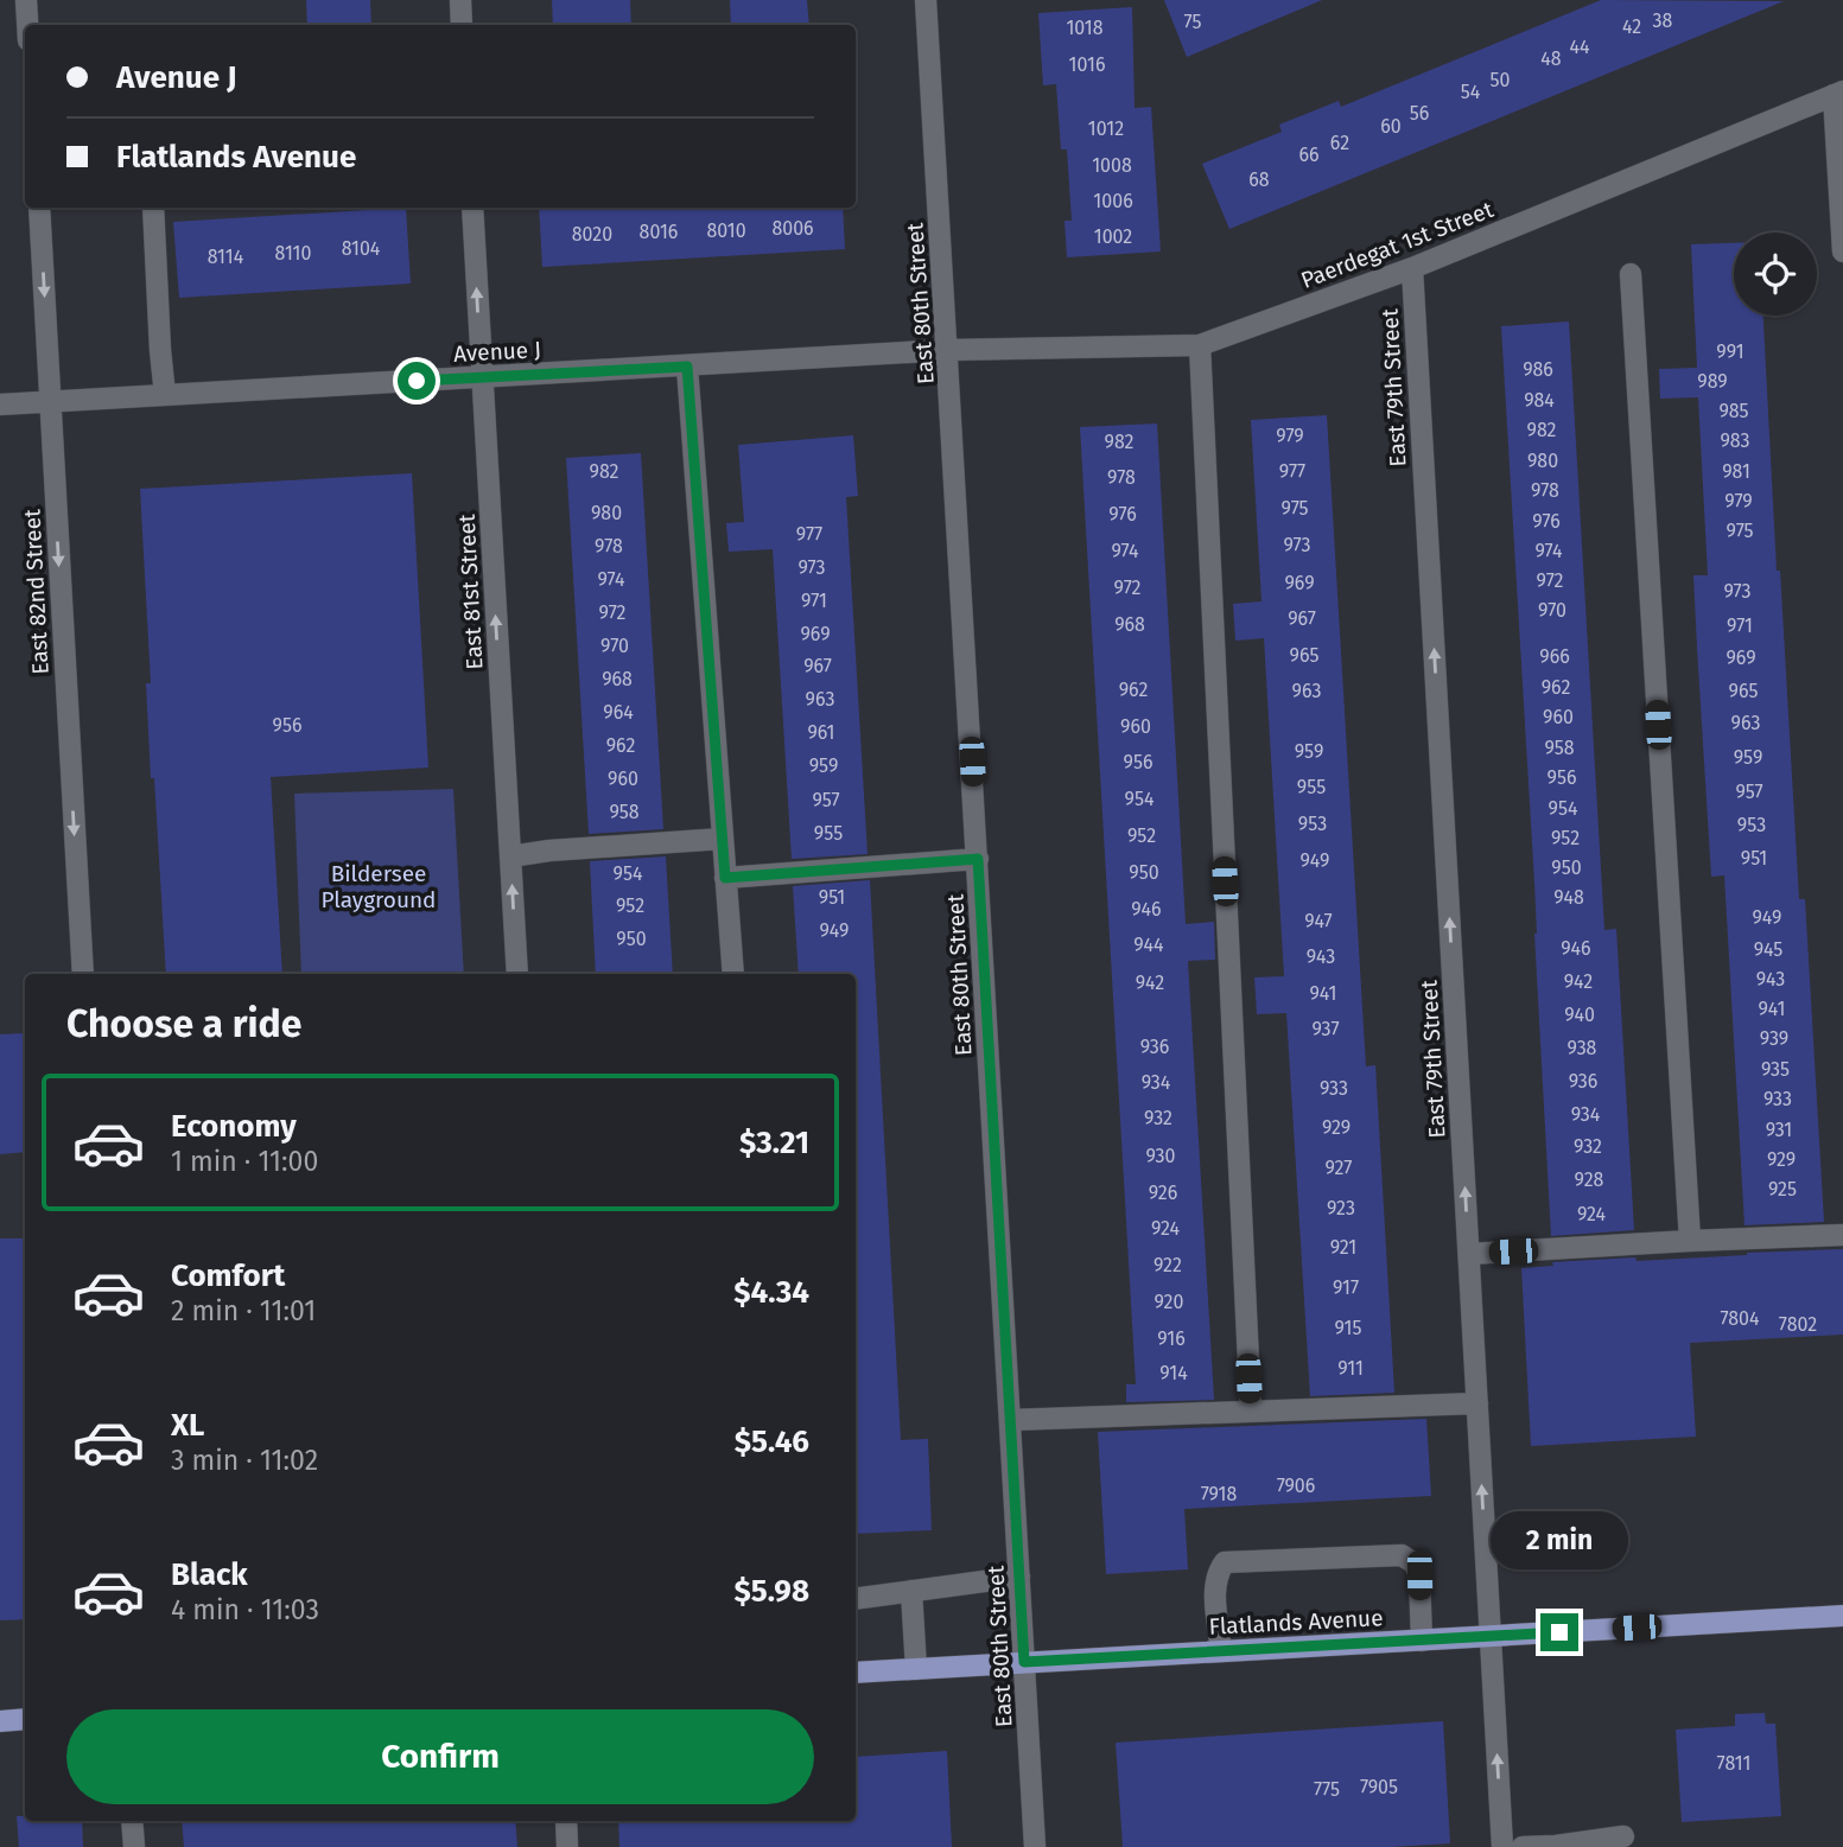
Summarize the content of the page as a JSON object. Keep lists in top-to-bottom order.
{
  "streets": {
    "main road": ["Flatlands Avenue"],
    "street": [
      "Paerdegat 1st Street",
      "East 80th Street",
      "Avenue J",
      "East 79th Street",
      "East 82nd Street",
      "East 81st Street"
    ]
  },
  "crossings": [
    ["Paerdegat 1st Street", "East 80th Street"],
    ["Paerdegat 1st Street", "Avenue J"],
    ["Paerdegat 1st Street", "East 79th Street"],
    ["East 80th Street", "Avenue J"],
    ["East 80th Street", "Flatlands Avenue"],
    ["Avenue J", "East 82nd Street"],
    ["Avenue J", "East 81st Street"],
    ["East 79th Street", "Flatlands Avenue"]
  ],
  "one_way": ["East 79th Street", "East 82nd Street", "East 81st Street"],
  "parks": ["Bildersee Playground"],
  "house_numbers": [
    "38",
    "75",
    "42",
    "1018",
    "44",
    "48",
    "1016",
    "50",
    "54",
    "56",
    "60",
    "1012",
    "62",
    "66",
    "1008",
    "68",
    "1006",
    "8006",
    "8010",
    "8016",
    "8020",
    "1002",
    "8104",
    "8110",
    "8114",
    "991",
    "986",
    "989",
    "984",
    "985",
    "982",
    "979",
    "983",
    "982",
    "980",
    "982",
    "977",
    "981",
    "978",
    "978",
    "979",
    "975",
    "980",
    "976",
    "976",
    "975",
    "977",
    "973",
    "978",
    "974",
    "974",
    "973",
    "974",
    "972",
    "969",
    "972",
    "973",
    "971",
    "970",
    "972",
    "967",
    "968",
    "971",
    "969",
    "970",
    "965",
    "966",
    "969",
    "967",
    "968",
    "962",
    "962",
    "963",
    "965",
    "963",
    "964",
    "960",
    "963",
    "956",
    "960",
    "961",
    "962",
    "958",
    "959",
    "959",
    "956",
    "959",
    "956",
    "960",
    "955",
    "957",
    "954",
    "957",
    "954",
    "958",
    "953",
    "953",
    "955",
    "952",
    "952",
    "951",
    "949",
    "950",
    "950",
    "954",
    "951",
    "948",
    "952",
    "946",
    "949",
    "947",
    "949",
    "950",
    "944",
    "946",
    "945",
    "943",
    "943",
    "942",
    "942",
    "941",
    "941",
    "940",
    "937",
    "939",
    "936",
    "938",
    "935",
    "936",
    "934",
    "933",
    "933",
    "934",
    "932",
    "929",
    "931",
    "932",
    "930",
    "929",
    "927",
    "928",
    "925",
    "926",
    "923",
    "924",
    "924",
    "921",
    "922",
    "917",
    "920",
    "7804",
    "7802",
    "915",
    "916",
    "911",
    "914",
    "7906",
    "7918",
    "7811",
    "7905",
    "775"
  ],
  "page": {
    "banner": ["Avenue J", "Flatlands Avenue"],
    "heading": "Choose a ride",
    "list": [
      {
        "name": "Economy",
        "note": "1 min · 11:00",
        "value": "$3.21"
      },
      {
        "name": "Comfort",
        "note": "2 min · 11:01",
        "value": "$4.34"
      },
      {
        "name": "XL",
        "note": "3 min · 11:02",
        "value": "$5.46"
      },
      {
        "name": "Black",
        "note": "4 min · 11:03",
        "value": "$5.98"
      }
    ],
    "bubble": "2 min",
    "buttons": "Confirm"
  }
}
